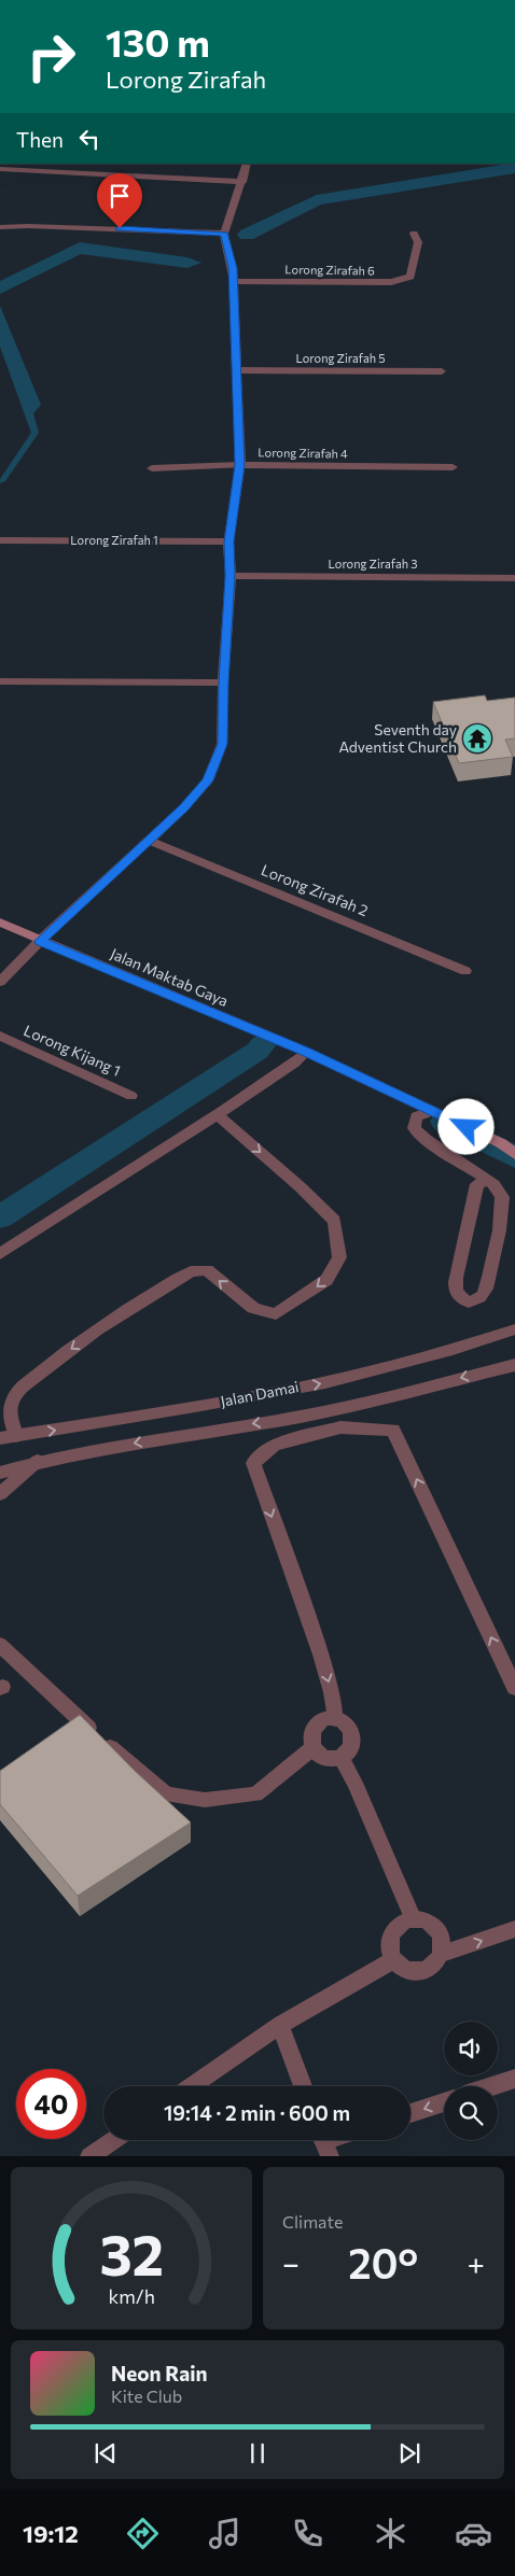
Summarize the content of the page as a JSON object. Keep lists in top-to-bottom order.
{
  "streets": {
    "street": [
      "Lorong Zirafah 6",
      "Lorong Zirafah 5",
      "Lorong Zirafah 4",
      "Lorong Zirafah 1",
      "Lorong Zirafah 3",
      "Lorong Zirafah 2",
      "Jalan Maktab Gaya",
      "Lorong Kijang 1",
      "Jalan Damai"
    ]
  },
  "places": {
    "temple": ["Seventh day Adventist Church"]
  },
  "page": {
    "turn": ["130 m", "Lorong Zirafah"],
    "then": "Then",
    "limit": "40",
    "trip": "19:14 · 2 min · 600 m",
    "tile": "Climate",
    "heat": ["−", "20°", "+"],
    "song": ["Neon Rain", "Kite Club"],
    "tabs": "19:12",
    "gauge": ["32", "km/h"]
  }
}
